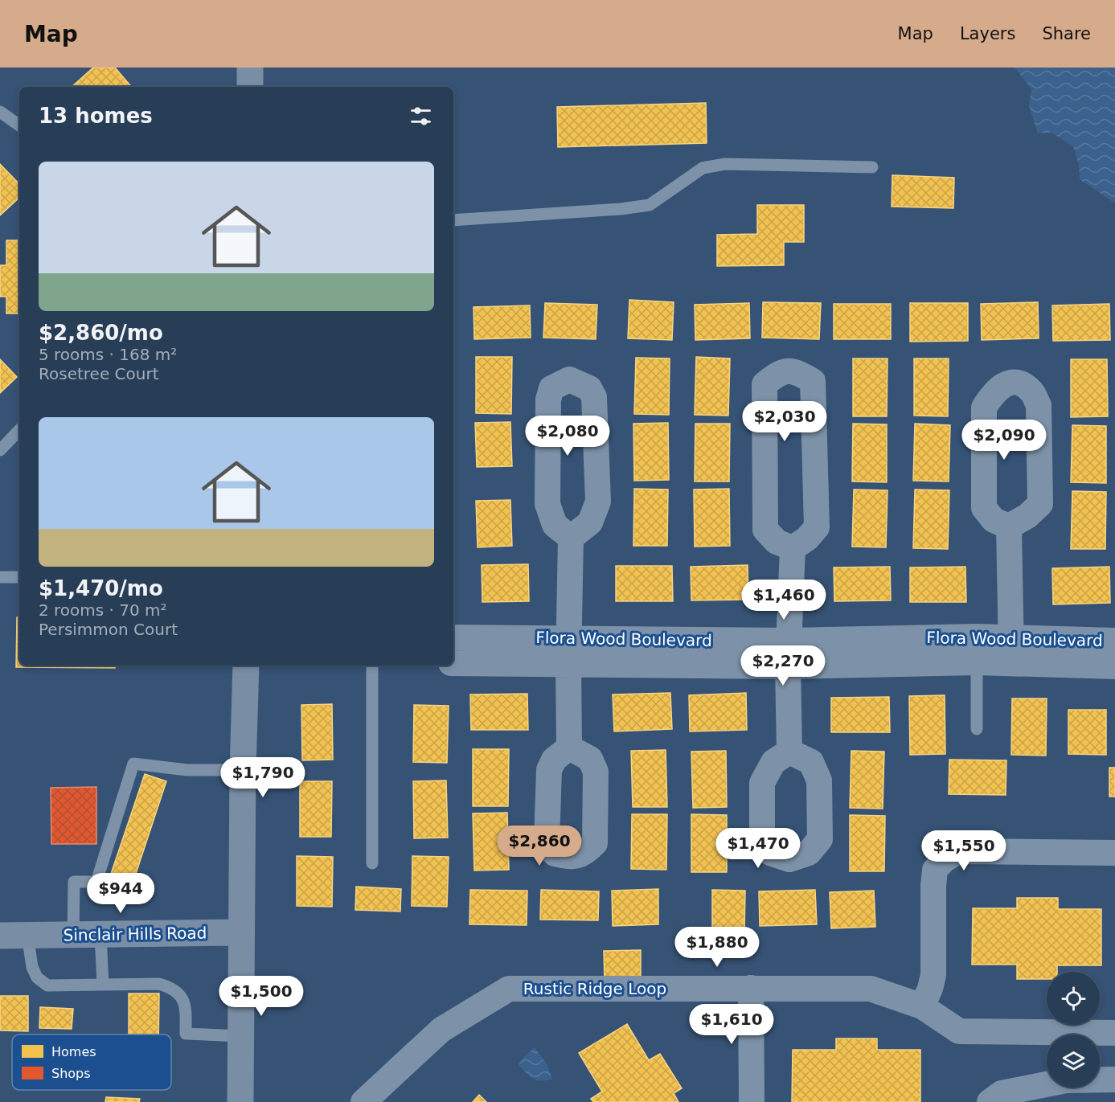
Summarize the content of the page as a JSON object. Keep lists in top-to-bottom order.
{
  "streets": {
    "street": ["Flora Wood Boulevard", "Sinclair Hills Road", "Rustic Ridge Loop"]
  },
  "legend": ["Homes", "Shops"],
  "page": {
    "header": "Map",
    "nav": ["Map", "Layers", "Share"],
    "heading": "13 homes",
    "list": [
      {
        "name": "$2,860/mo",
        "note": "5 rooms · 168 m² · Rosetree Court"
      },
      {
        "name": "$1,470/mo",
        "note": "2 rooms · 70 m² · Persimmon Court"
      }
    ],
    "price": [
      "$2,030",
      "$2,080",
      "$2,090",
      "$1,460",
      "$2,270",
      "$1,790",
      "$2,860",
      "$1,470",
      "$1,550",
      "$944",
      "$1,880",
      "$1,500",
      "$1,610"
    ]
  }
}
